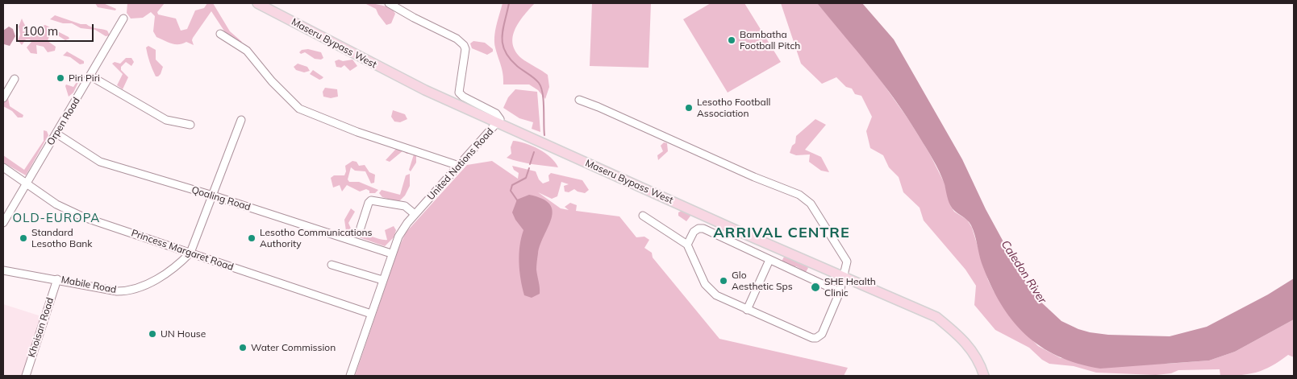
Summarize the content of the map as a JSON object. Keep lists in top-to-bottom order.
{
  "streets": {
    "main road": ["Maseru Bypass West"],
    "street": [
      "Orpen Road",
      "United Nations Road",
      "Qoaling Road",
      "Princess Margaret Road",
      "Mabile Road",
      "Khoisan Road"
    ]
  },
  "crossings": [
    ["Maseru Bypass West", "United Nations Road"],
    ["Orpen Road", "Qoaling Road"],
    ["Orpen Road", "Princess Margaret Road"],
    ["United Nations Road", "Qoaling Road"],
    ["United Nations Road", "Princess Margaret Road"],
    ["Qoaling Road", "Mabile Road"],
    ["Princess Margaret Road", "Mabile Road"],
    ["Mabile Road", "Khoisan Road"]
  ],
  "districts": ["OLD-EUROPA", "ARRIVAL CENTRE"],
  "water": ["Caledon River"],
  "places": [
    "Bambatha Football Pitch",
    "Piri Piri",
    "Lesotho Football Association",
    "Standard Lesotho Bank",
    "Lesotho Communications Authority",
    "Glo Aesthetic Sps",
    "SHE Health Clinic",
    "UN House",
    "Water Commission"
  ],
  "scale_bar": "100 m"
}
